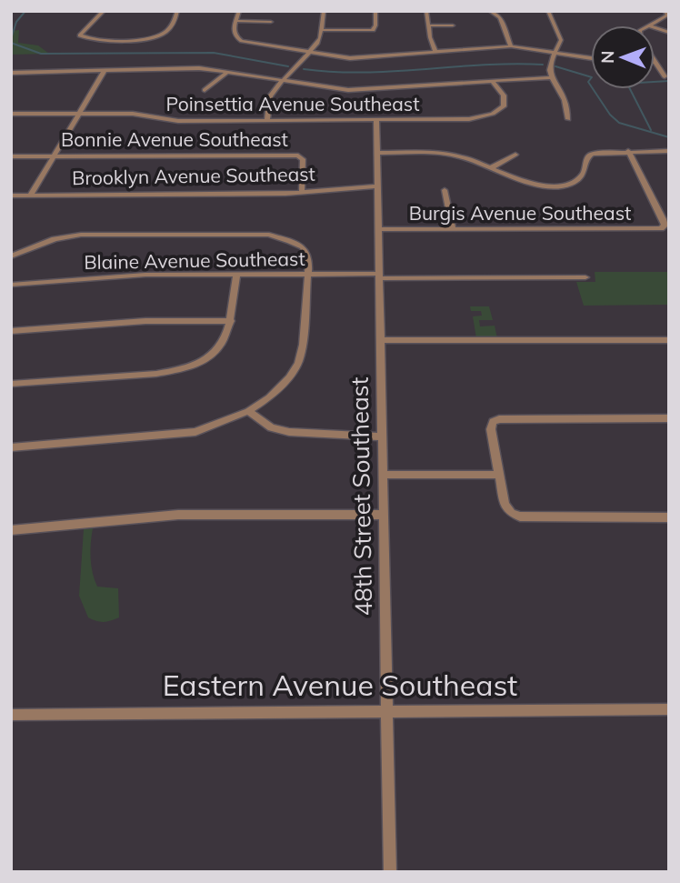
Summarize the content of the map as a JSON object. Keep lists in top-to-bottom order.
{
  "streets": {
    "street": [
      "Poinsettia Avenue Southeast",
      "Bonnie Avenue Southeast",
      "Brooklyn Avenue Southeast",
      "Burgis Avenue Southeast",
      "Blaine Avenue Southeast",
      "48th Street Southeast",
      "Eastern Avenue Southeast"
    ]
  },
  "crossings": [
    ["Poinsettia Avenue Southeast", "48th Street Southeast"],
    ["Bonnie Avenue Southeast", "Brooklyn Avenue Southeast"],
    ["Brooklyn Avenue Southeast", "48th Street Southeast"],
    ["Burgis Avenue Southeast", "48th Street Southeast"],
    ["Blaine Avenue Southeast", "48th Street Southeast"],
    ["48th Street Southeast", "Eastern Avenue Southeast"]
  ],
  "north": "left"
}
